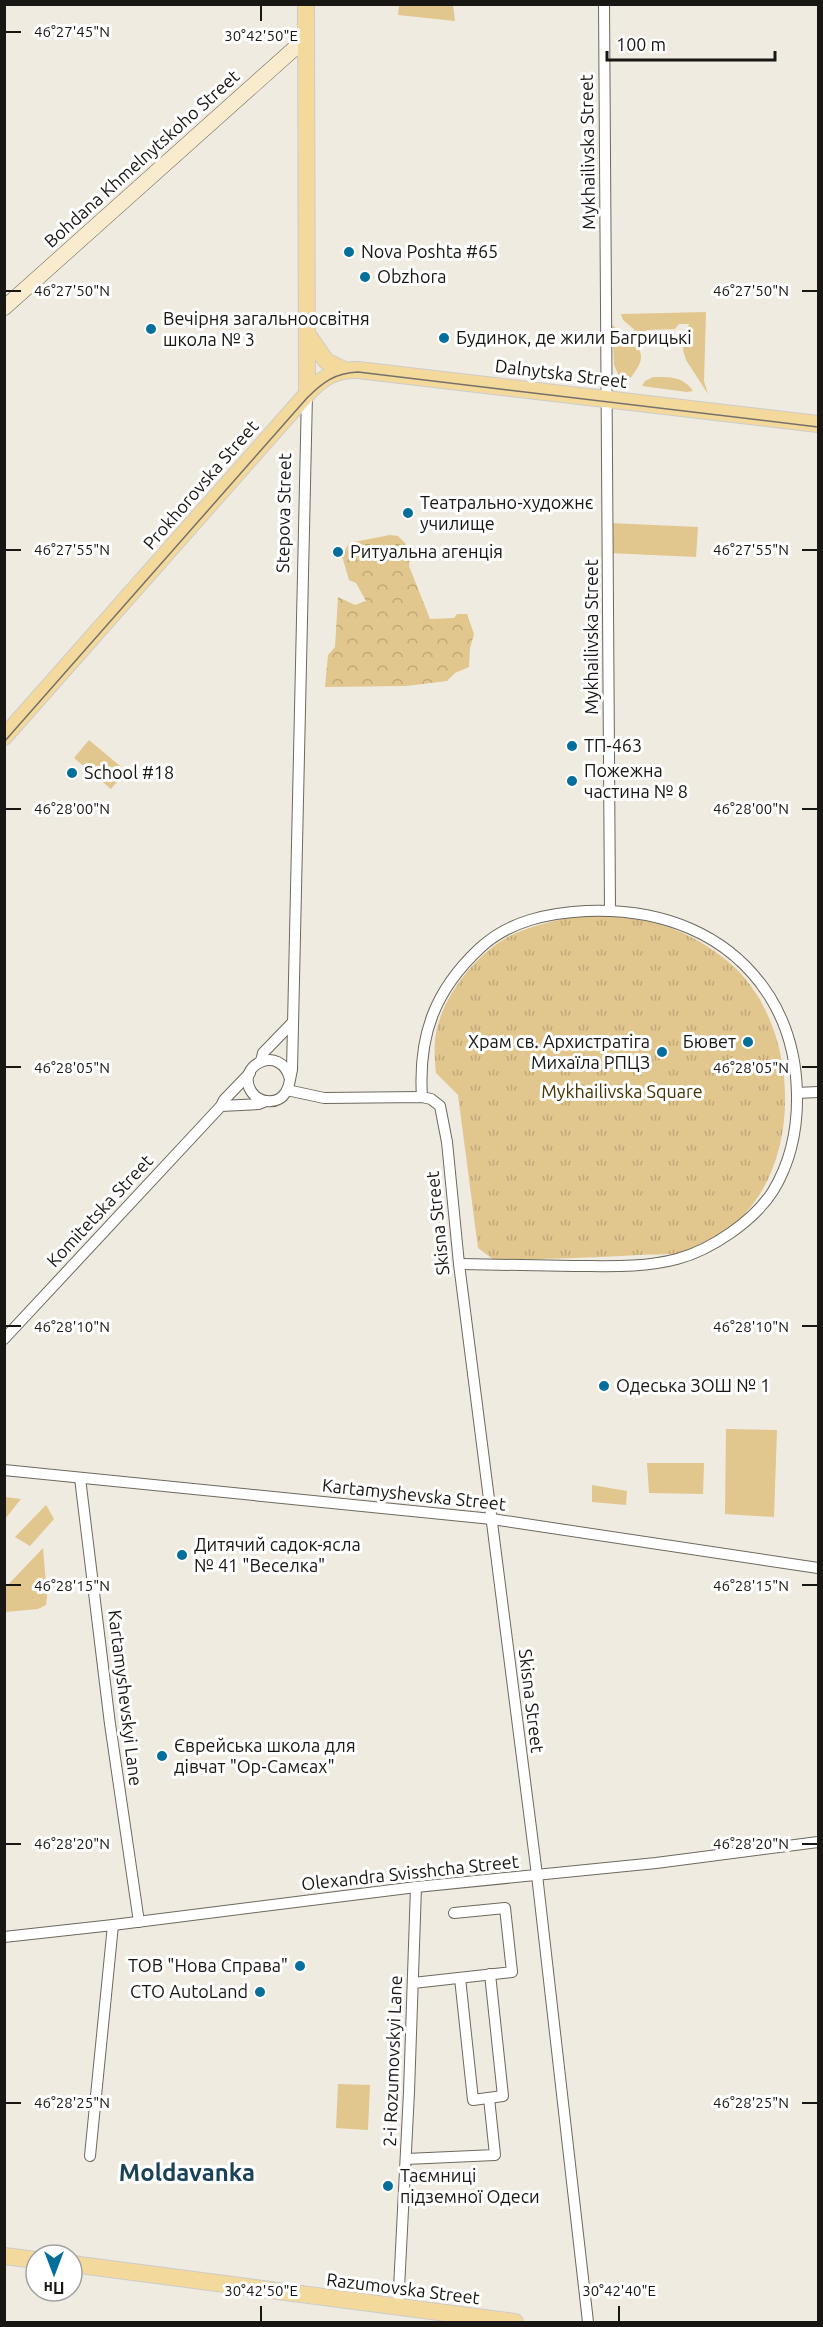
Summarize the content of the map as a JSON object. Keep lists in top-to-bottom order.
{
  "streets": {
    "main road": [
      "Bohdana Khmelnytskoho Street",
      "Dalnytska Street",
      "Prokhorovska Street",
      "Stepova Street",
      "Razumovska Street"
    ],
    "street": [
      "Mykhailivska Street",
      "Komitetska Street",
      "Skisna Street",
      "Kartamyshevska Street",
      "Kartamyshevskyi Lane",
      "Olexandra Svisshcha Street",
      "2-i Rozumovskyi Lane"
    ]
  },
  "crossings": [
    ["Mykhailivska Street", "Dalnytska Street"],
    ["Bohdana Khmelnytskoho Street", "Stepova Street"],
    ["Prokhorovska Street", "Stepova Street"],
    ["Stepova Street", "Komitetska Street"],
    ["Skisna Street", "Kartamyshevska Street"],
    ["Skisna Street", "Olexandra Svisshcha Street"],
    ["Kartamyshevska Street", "Kartamyshevskyi Lane"],
    ["Kartamyshevskyi Lane", "Olexandra Svisshcha Street"],
    ["Olexandra Svisshcha Street", "2-i Rozumovskyi Lane"],
    ["2-i Rozumovskyi Lane", "Razumovska Street"]
  ],
  "districts": ["Moldavanka"],
  "parks": ["Mykhailivska Square"],
  "places": [
    "Nova Poshta #65",
    "Obzhora",
    "Вечірня загальноосвітня школа № 3",
    "Будинок, де жили Багрицькі",
    "Театрально-художнє училище",
    "Ритуальна агенція",
    "ТП-463",
    "School #18",
    "Пожежна частина № 8",
    "Бювет",
    "Храм св. Архистратіга Михаїла РПЦЗ",
    "Одеська ЗОШ № 1",
    "Дитячий садок-ясла № 41 \"Веселка\"",
    "Єврейська школа для дівчат \"Ор-Самєах\"",
    "ТОВ \"Нова Справа\"",
    "СТО AutoLand",
    "Таємниці підземної Одеси"
  ],
  "scale_bar": "100 m",
  "north": "bottom",
  "coordinates": [
    "46°27'45\"N",
    "30°42'50\"E",
    "46°27'50\"N",
    "46°27'55\"N",
    "46°28'00\"N",
    "46°28'05\"N",
    "46°28'10\"N",
    "46°28'15\"N",
    "46°28'20\"N",
    "46°28'25\"N",
    "30°42'40\"E"
  ]
}
